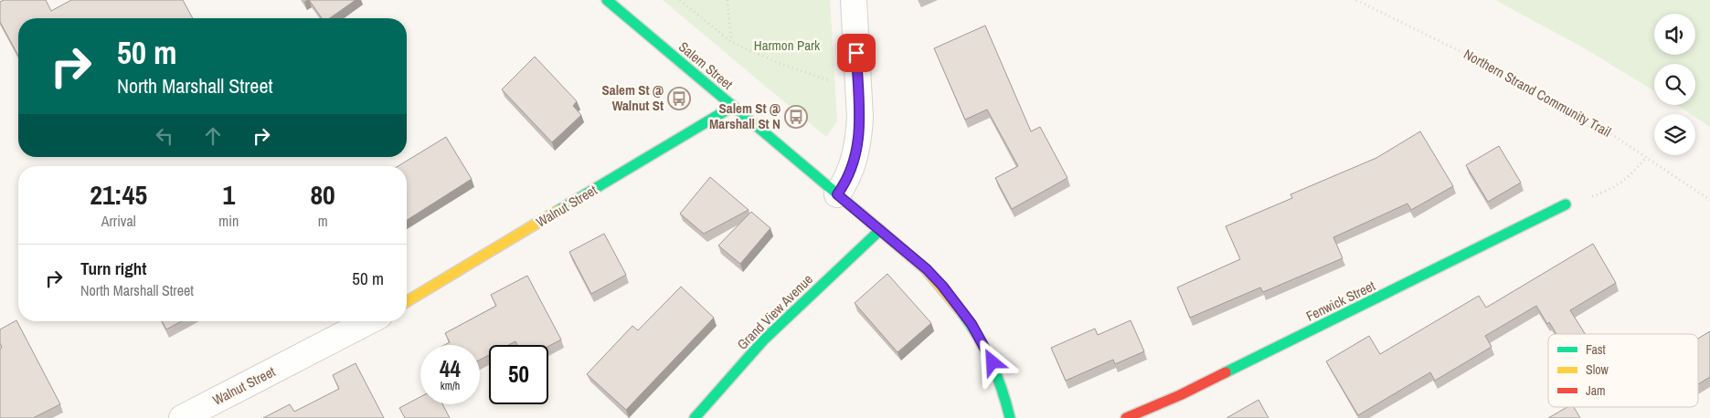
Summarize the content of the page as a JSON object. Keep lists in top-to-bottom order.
{
  "streets": {
    "street": [
      "Salem Street",
      "Walnut Street",
      "Fenwick Street",
      "Grand View Avenue"
    ],
    "path": ["Northern Strand Community Trail"]
  },
  "crossings": [
    ["Salem Street", "Walnut Street"],
    ["Salem Street", "Grand View Avenue"]
  ],
  "parks": ["Harmon Park"],
  "places": {
    "bus stop": ["Salem St @ Walnut St", "Salem St @ Marshall St N"]
  },
  "legend": ["Fast", "Slow", "Jam"],
  "page": {
    "turn": ["50 m", "North Marshall Street"],
    "eta": [
      "21:45",
      "Arrival",
      "1",
      "min",
      "80",
      "m"
    ],
    "list": [
      {
        "name": "Turn right",
        "note": "North Marshall Street",
        "value": "50 m"
      }
    ],
    "speed": "44 km/h",
    "limit": "50"
  }
}
